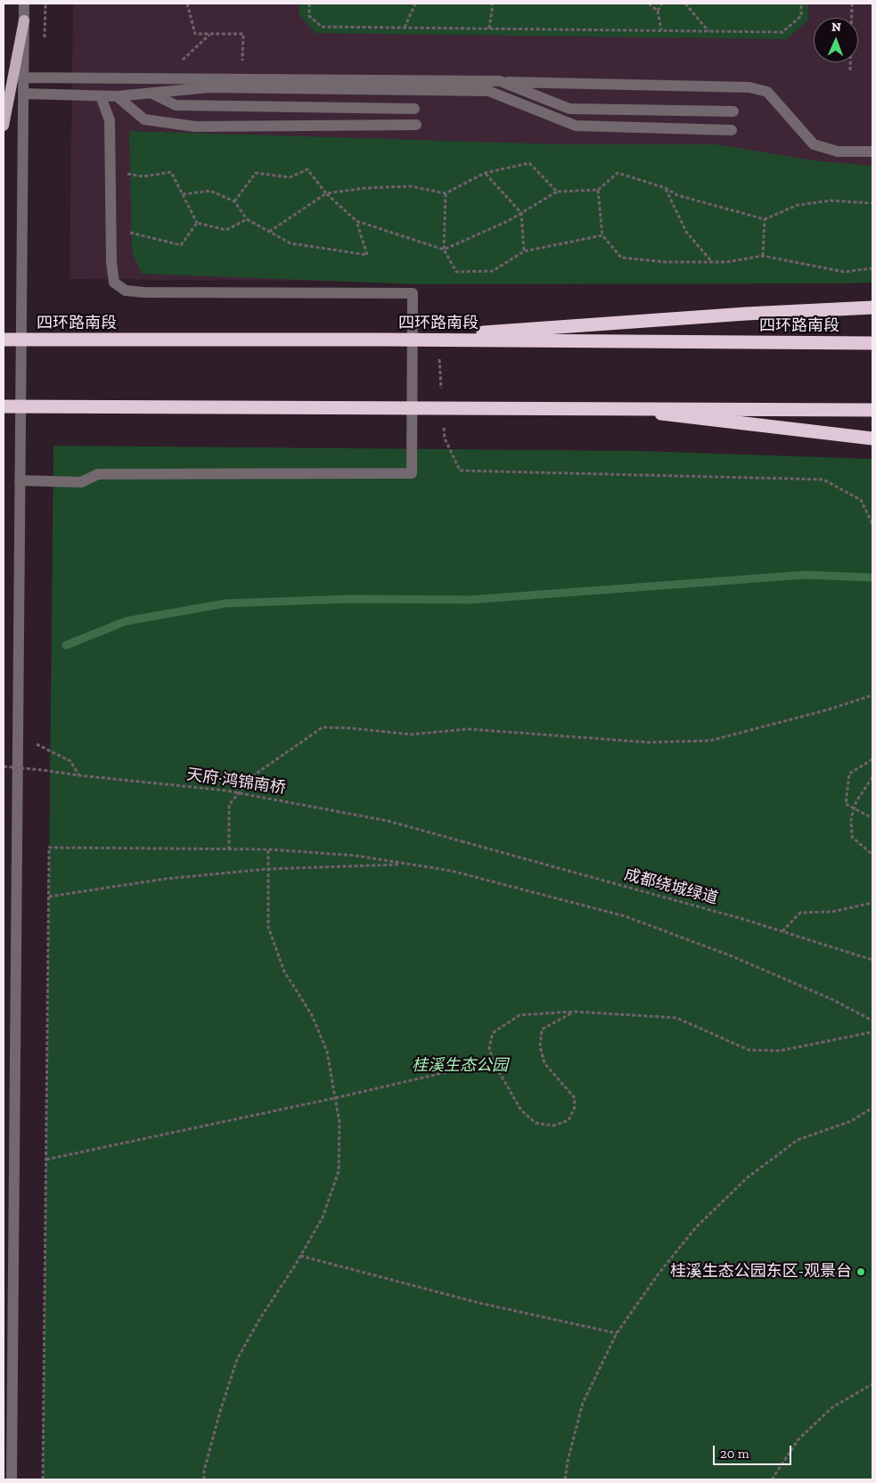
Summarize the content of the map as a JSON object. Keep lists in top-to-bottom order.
{
  "streets": {
    "highway": ["四环路南段"],
    "path": ["天府·鸿锦南桥", "成都绕城绿道"]
  },
  "crossings": [
    ["天府·鸿锦南桥", "成都绕城绿道"]
  ],
  "parks": ["桂溪生态公园"],
  "places": ["桂溪生态公园东区-观景台"],
  "scale_bar": "20 m",
  "north": "top"
}
